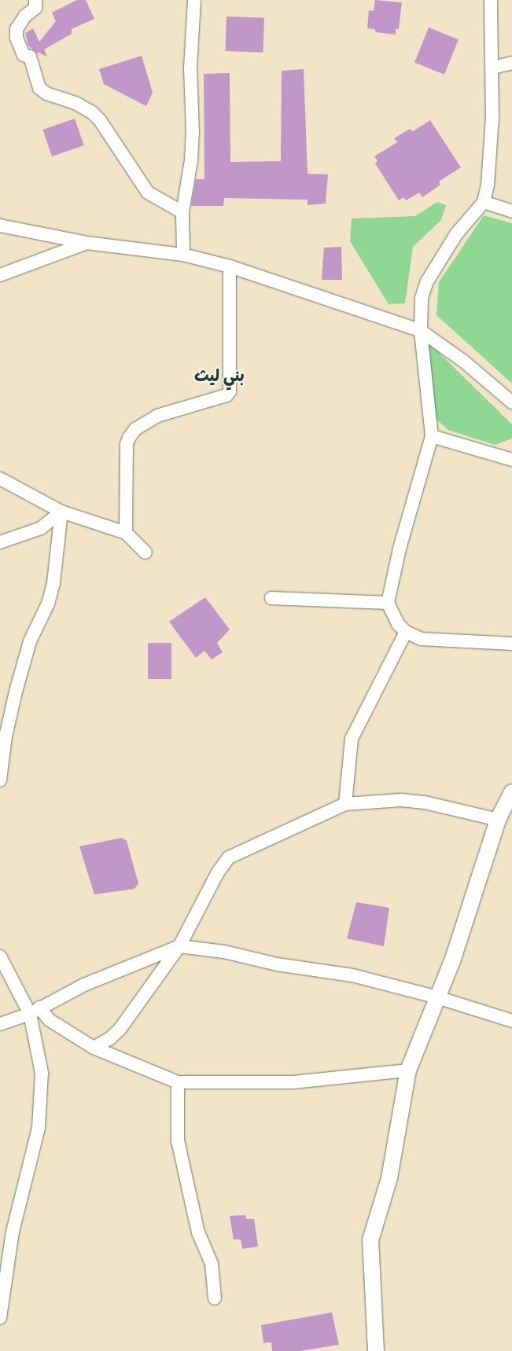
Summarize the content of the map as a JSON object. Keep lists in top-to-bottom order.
{
  "districts": ["بني ليث"]
}
